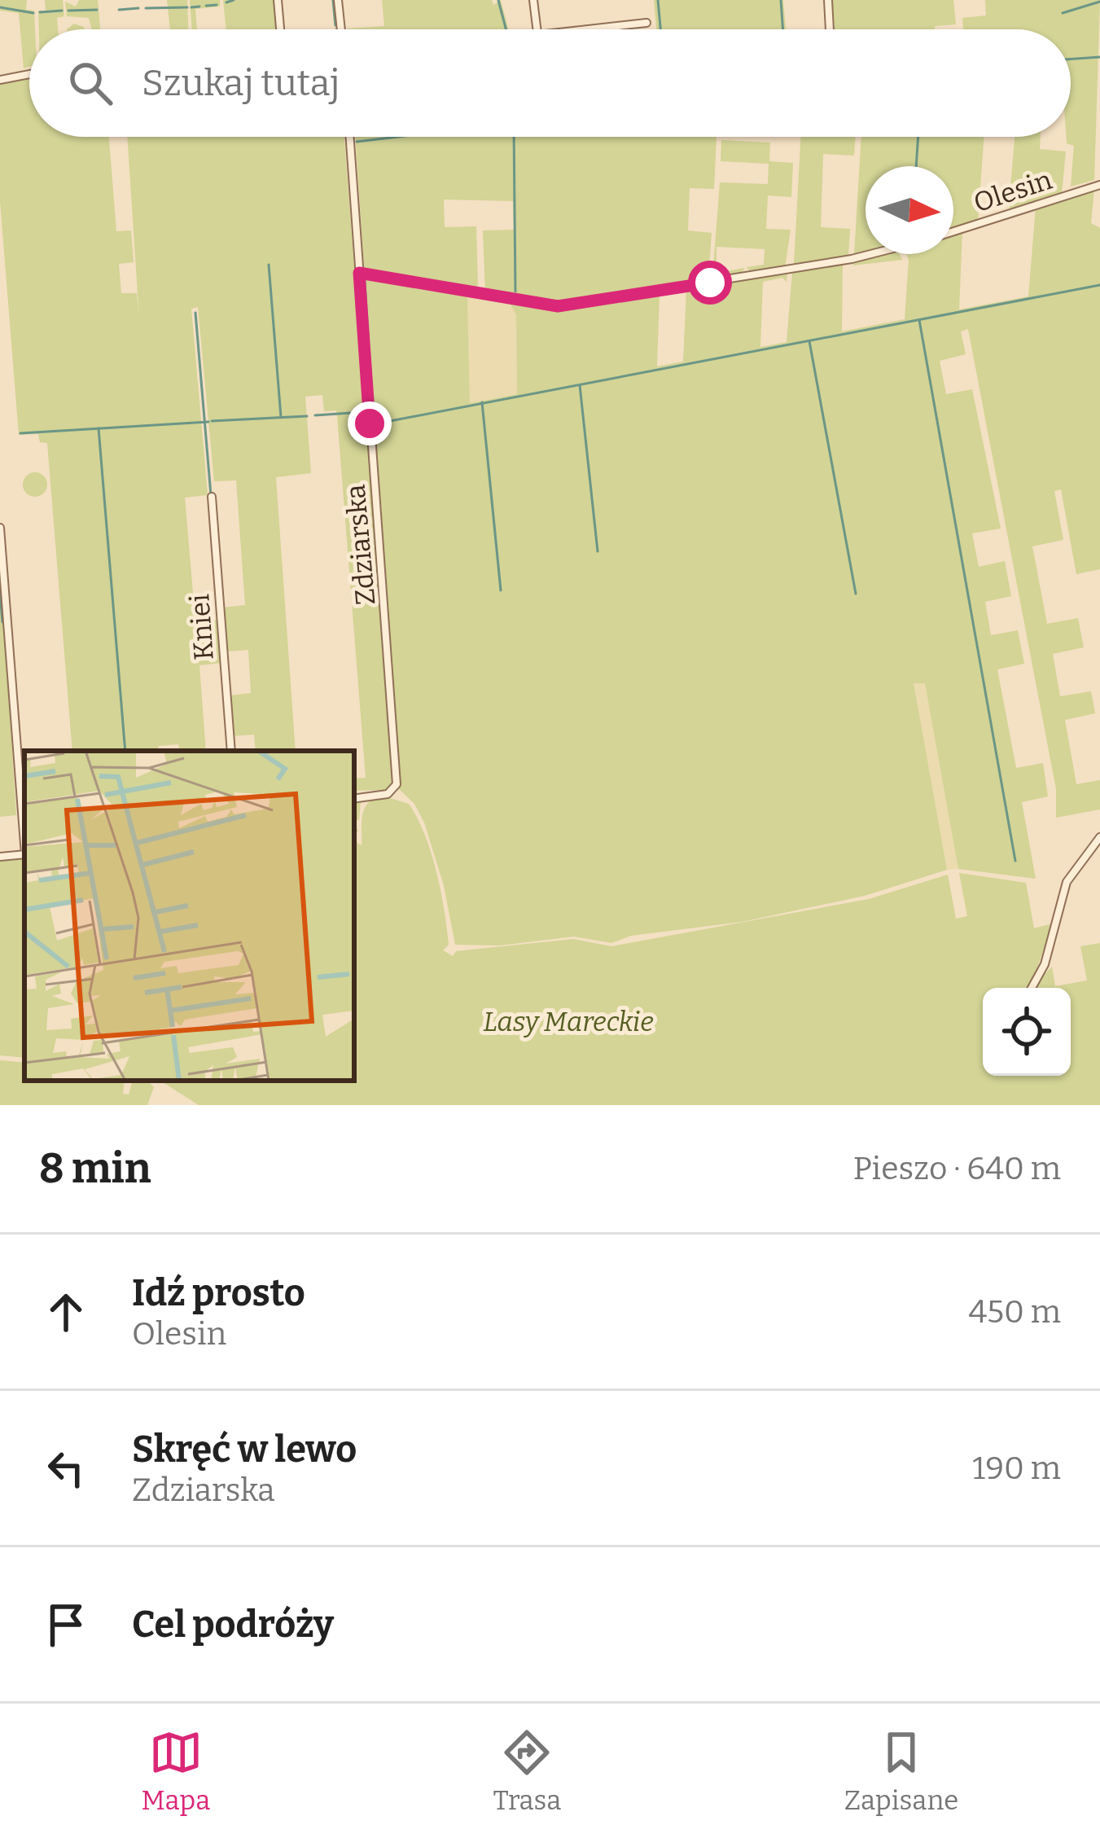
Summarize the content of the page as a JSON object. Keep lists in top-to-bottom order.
{
  "streets": {
    "street": ["Olesin", "Zdziarska", "Kniei"]
  },
  "parks": ["Lasy Mareckie"],
  "north": "right",
  "page": {
    "search": "Szukaj tutaj",
    "heading": ["8 min", "Pieszo · 640 m"],
    "list": [
      ["Idź prosto", "Olesin", "450 m"],
      ["Skręć w lewo", "Zdziarska", "190 m"],
      "Cel podróży"
    ],
    "nav": ["Mapa", "Trasa", "Zapisane"]
  }
}
